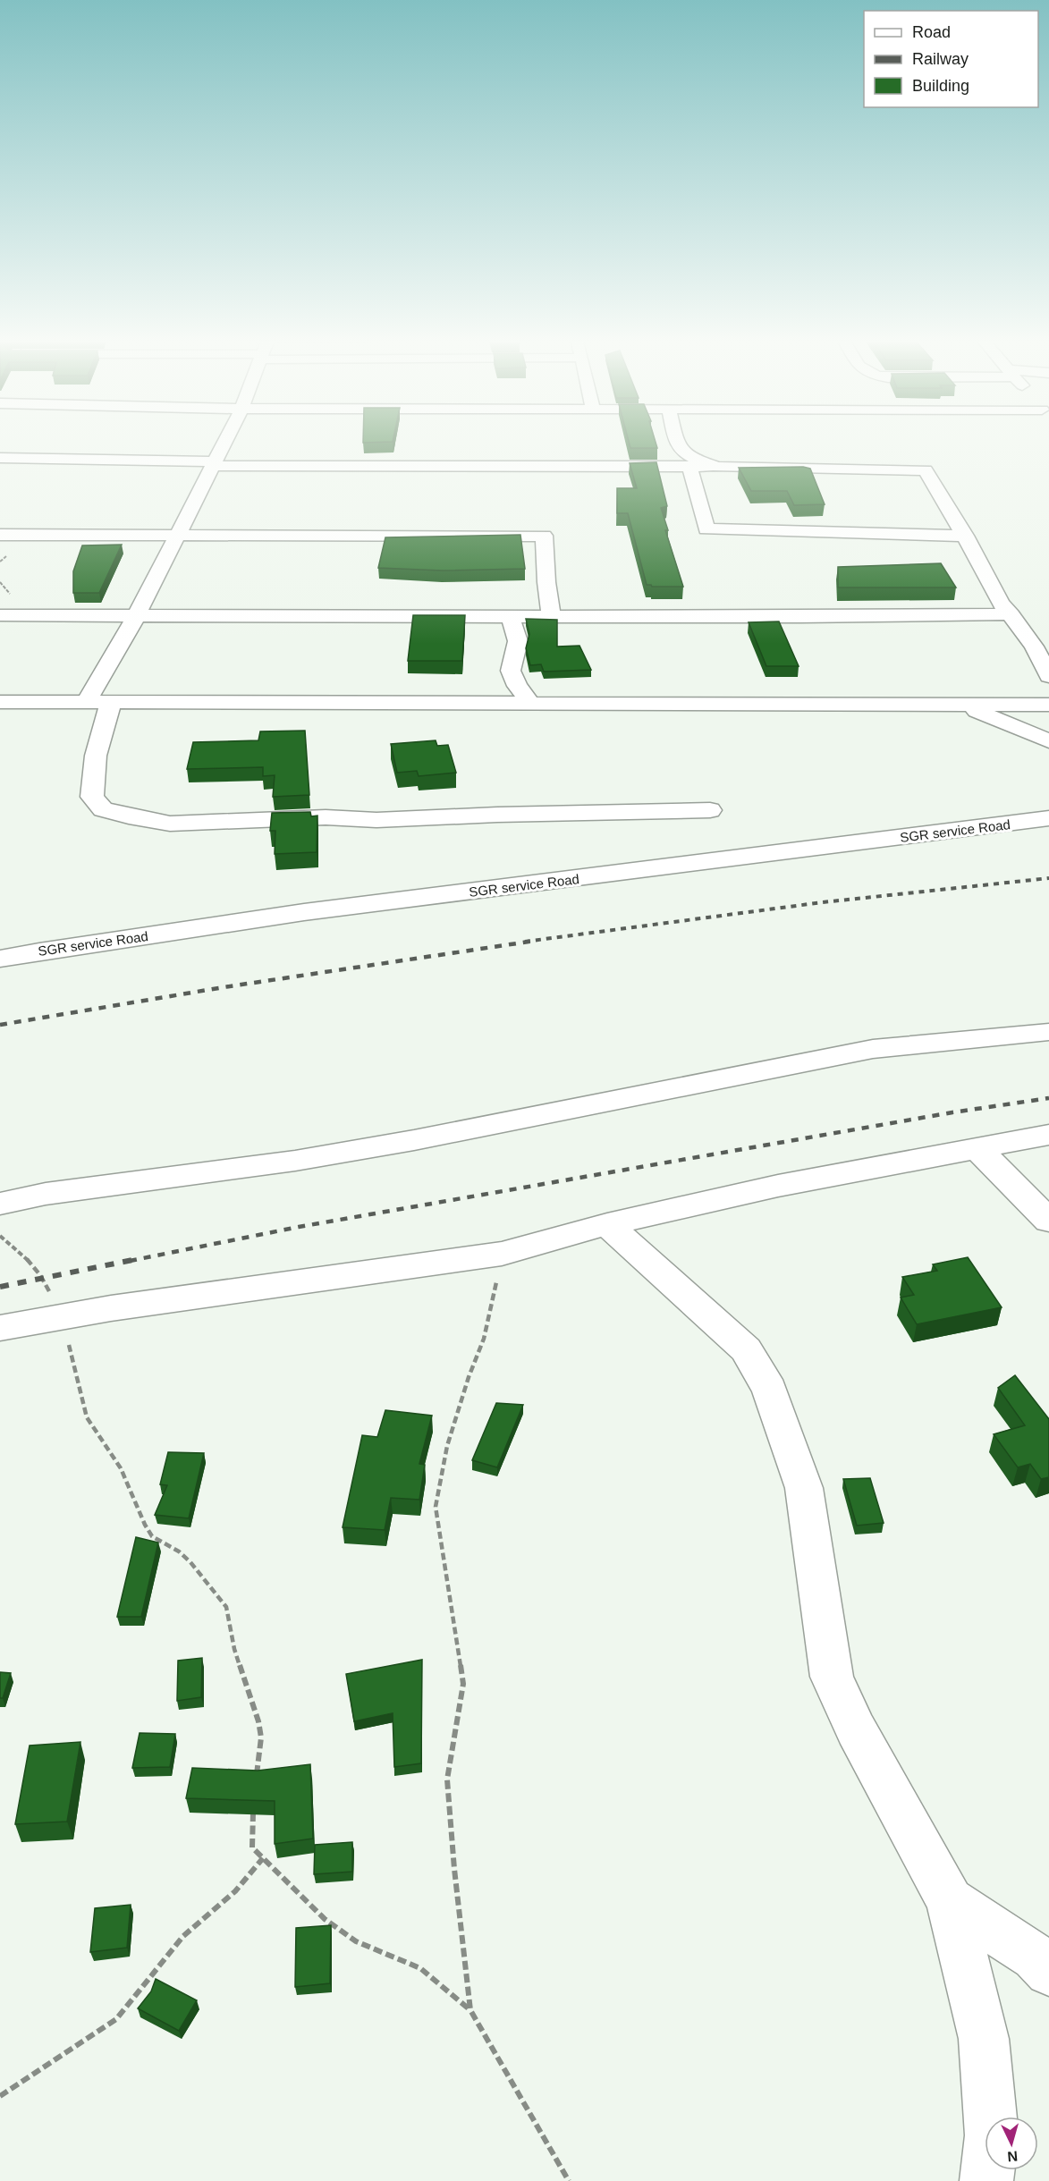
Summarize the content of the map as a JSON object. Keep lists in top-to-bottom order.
{
  "streets": {
    "street": ["SGR service Road"]
  },
  "legend": ["Road", "Railway", "Building"],
  "north": "bottom"
}
